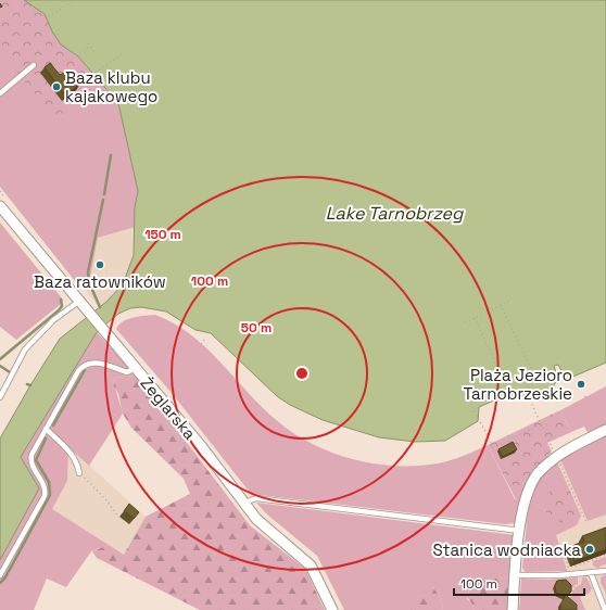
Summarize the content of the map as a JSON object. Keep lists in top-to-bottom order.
{
  "streets": {
    "street": ["Żeglarska"]
  },
  "water": ["Lake Tarnobrzeg"],
  "places": [
    "Baza klubu kajakowego",
    "Baza ratowników",
    "Plaża Jezioro Tarnobrzeskie",
    "Stanica wodniacka"
  ],
  "scale_bar": "100 m",
  "rings": ["150 m", "100 m", "50 m"]
}
